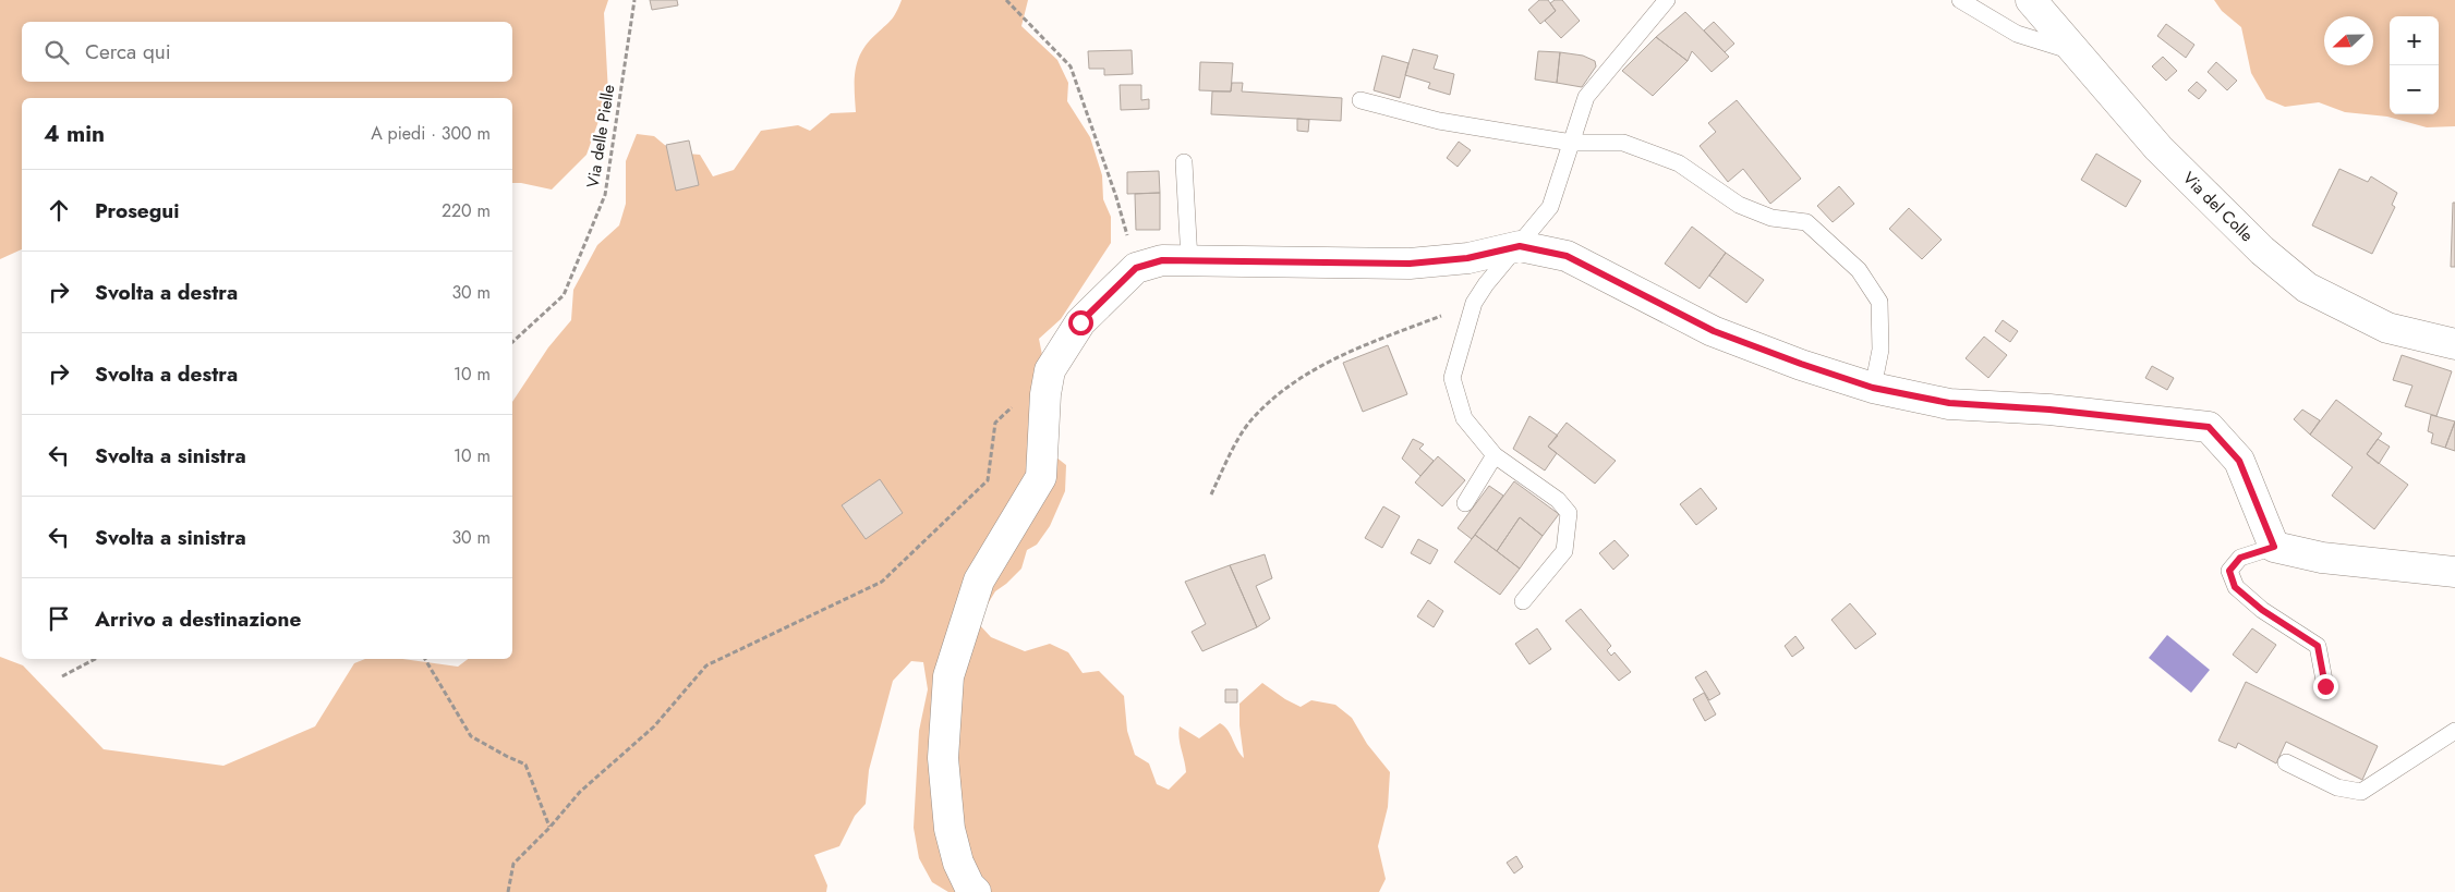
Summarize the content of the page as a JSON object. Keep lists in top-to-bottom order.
{
  "streets": {
    "street": ["Via del Colle"],
    "path": ["Via delle Pielle"]
  },
  "north": "left",
  "page": {
    "map_buttons": ["+", "−"],
    "search": "Cerca qui",
    "heading": ["4 min", "A piedi · 300 m"],
    "list": [
      ["Prosegui", "220 m"],
      ["Svolta a destra", "30 m"],
      ["Svolta a destra", "10 m"],
      ["Svolta a sinistra", "10 m"],
      ["Svolta a sinistra", "30 m"],
      "Arrivo a destinazione"
    ]
  }
}
